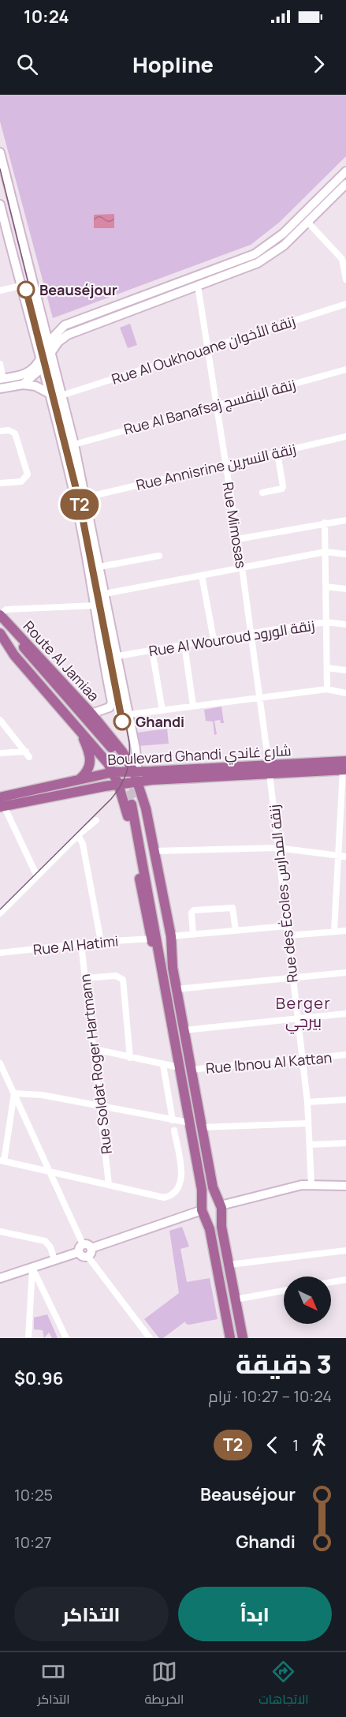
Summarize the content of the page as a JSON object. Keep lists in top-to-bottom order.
{
  "streets": {
    "main road": ["Route Al Jamiaa", "Boulevard Ghandi شارع غاندي"],
    "street": [
      "Rue Al Oukhouane زنقة الأخوان",
      "Rue Al Banafsaj زنقة البنفسج",
      "Rue Annisrine زنقة النسرين",
      "Rue Mimosas",
      "Rue Al Wouroud زنقة الورود",
      "Rue des Écoles زنقة المدارس",
      "Rue Al Hatimi",
      "Rue Ibnou Al Kattan",
      "Rue Soldat Roger Hartmann"
    ]
  },
  "crossings": [
    ["Rue Al Oukhouane زنقة الأخوان", "Rue Mimosas"],
    ["Rue Al Banafsaj زنقة البنفسج", "Rue Mimosas"],
    ["Rue Annisrine زنقة النسرين", "Rue Mimosas"],
    ["Rue Mimosas", "Rue Al Wouroud زنقة الورود"],
    ["Rue Mimosas", "Boulevard Ghandi شارع غاندي"],
    ["Rue Mimosas", "Rue des Écoles زنقة المدارس"],
    ["Route Al Jamiaa", "Boulevard Ghandi شارع غاندي"],
    ["Route Al Jamiaa", "Rue Al Hatimi"],
    ["Boulevard Ghandi شارع غاندي", "Rue des Écoles زنقة المدارس"],
    ["Rue des Écoles زنقة المدارس", "Rue Ibnou Al Kattan"],
    ["Rue Al Hatimi", "Rue Soldat Roger Hartmann"]
  ],
  "districts": ["Berger بيرجي"],
  "places": ["Beauséjour", "Ghandi"],
  "lines": ["tram line T2"],
  "north": "bottom right",
  "page": {
    "status": "10:24",
    "header": "Hopline",
    "on_map": "T2",
    "heading": ["3 دقيقة", "10:24 – 10:27 · ترام", "$0.96"],
    "legs": ["1", "T2"],
    "list": [
      {
        "name": "Beauséjour",
        "value": "10:25"
      },
      {
        "name": "Ghandi",
        "value": "10:27"
      }
    ],
    "buttons": ["ابدأ", "التذاكر"],
    "tabs": ["الاتجاهات", "الخريطة", "التذاكر"]
  }
}
